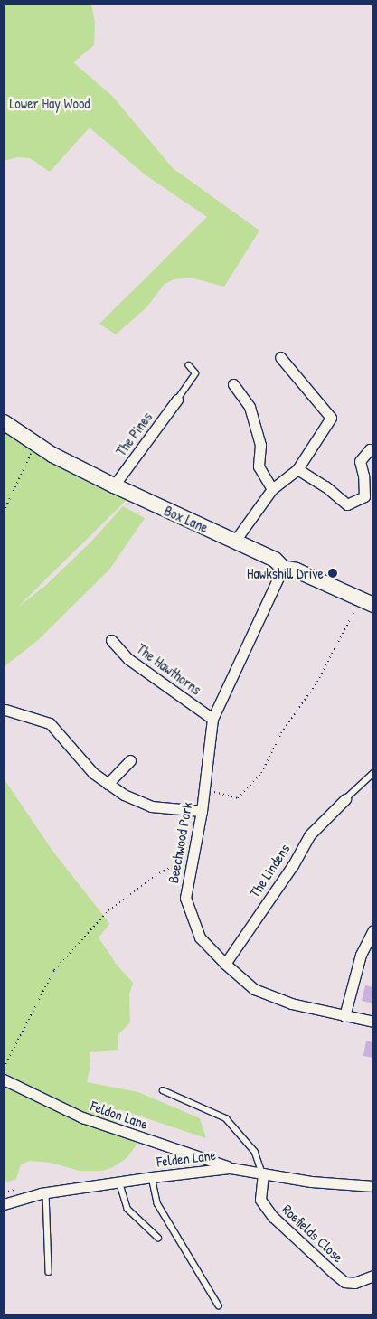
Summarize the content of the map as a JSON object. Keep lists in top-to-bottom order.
{
  "streets": {
    "main road": ["Box Lane"],
    "street": [
      "The Pines",
      "The Hawthorns",
      "Beechwood Park",
      "The Lindens",
      "Feldon Lane",
      "Felden Lane",
      "Roefields Close"
    ]
  },
  "crossings": [
    ["The Pines", "Box Lane"],
    ["Box Lane", "Beechwood Park"],
    ["The Hawthorns", "Beechwood Park"],
    ["Beechwood Park", "The Lindens"],
    ["Feldon Lane", "Felden Lane"],
    ["Felden Lane", "Roefields Close"]
  ],
  "parks": ["Lower Hay Wood"],
  "places": ["Hawkshill Drive"]
}
